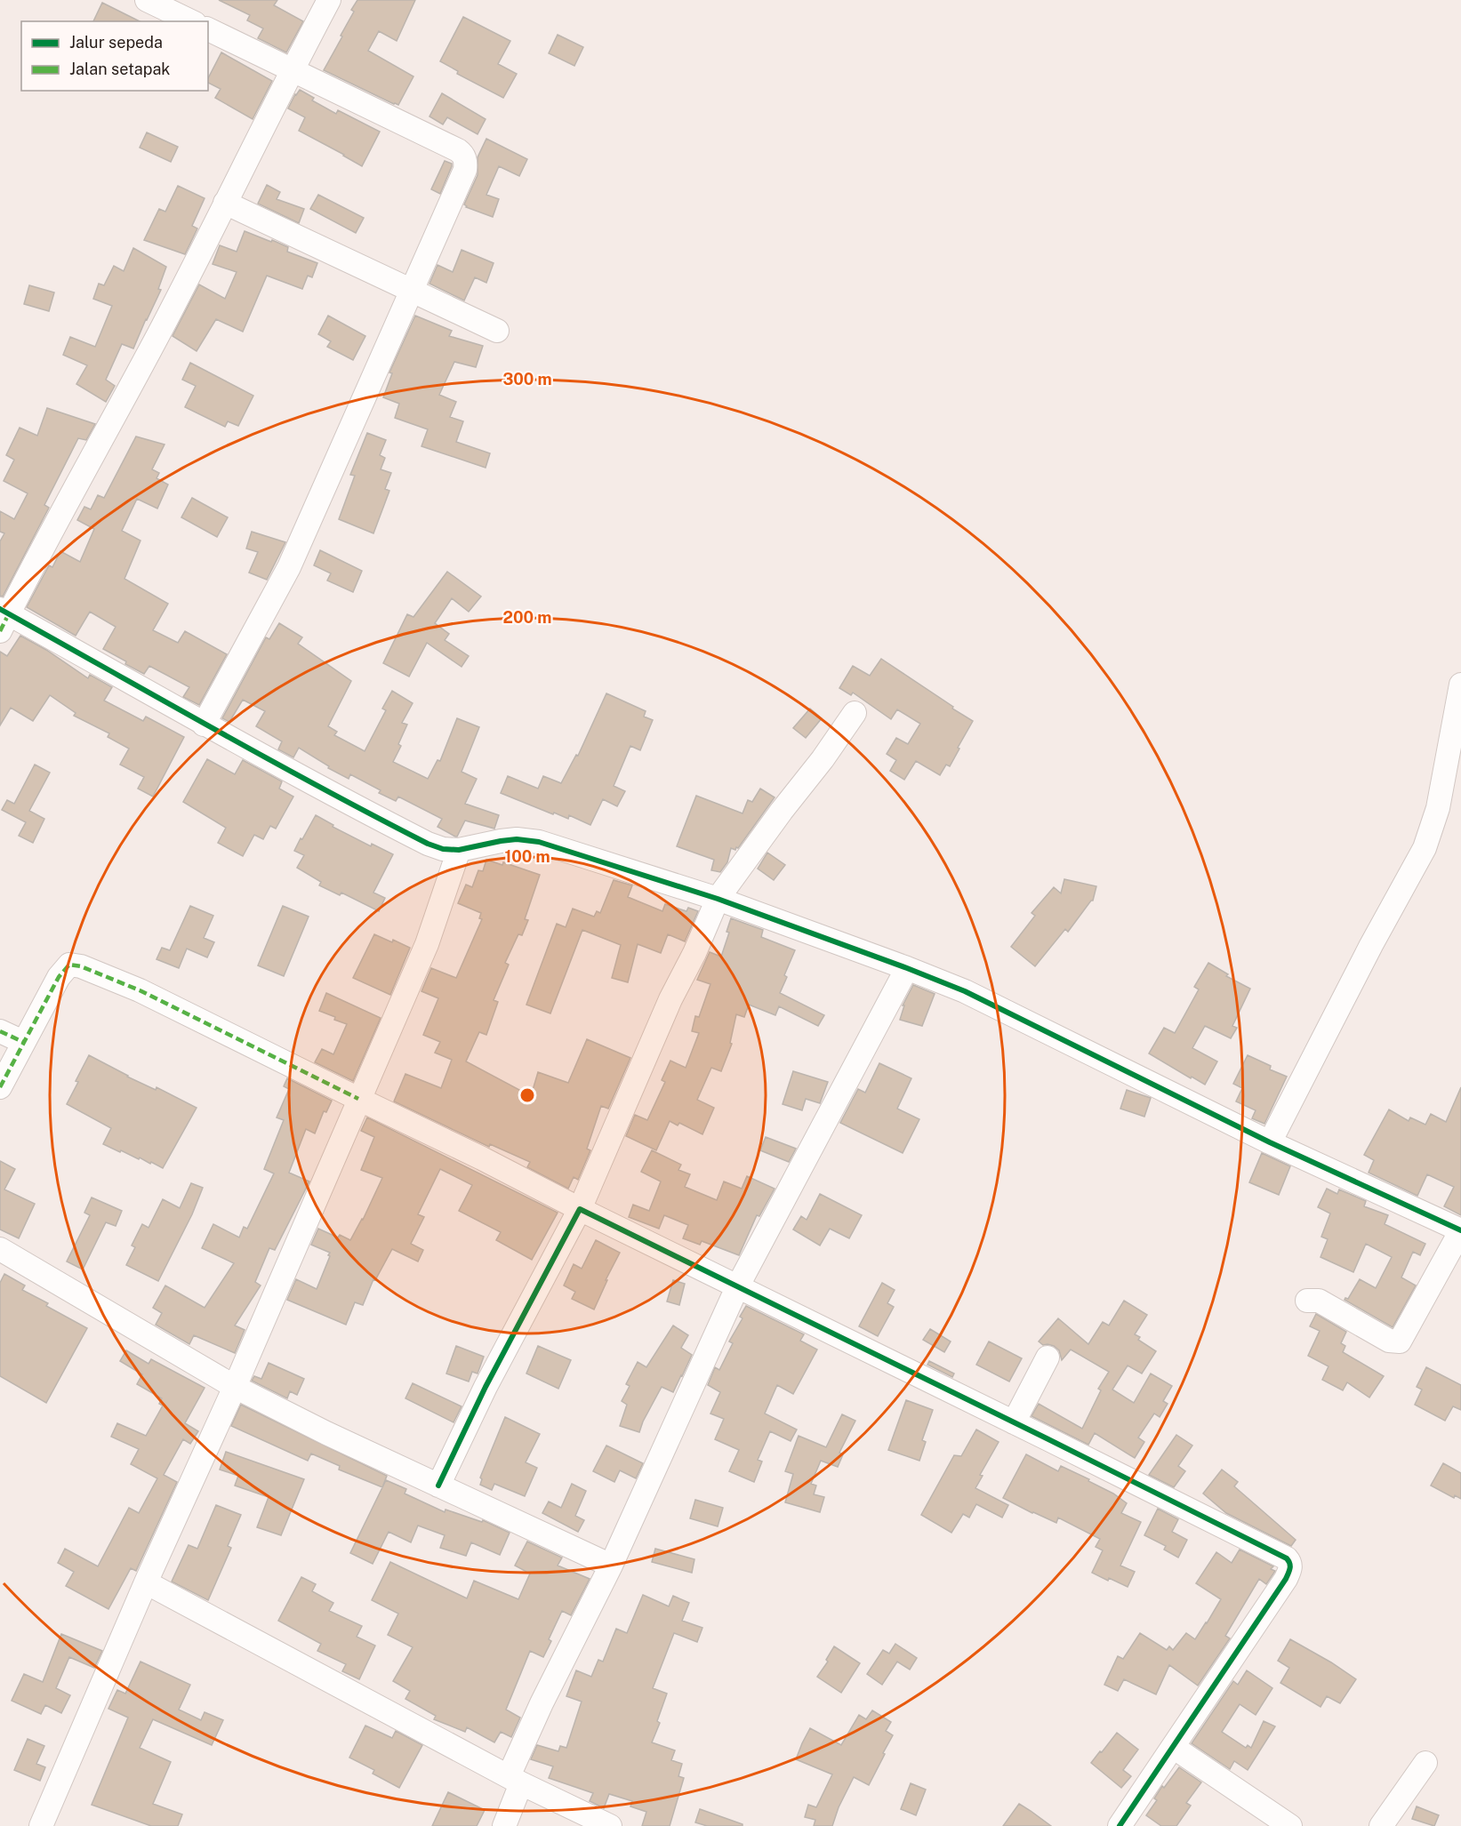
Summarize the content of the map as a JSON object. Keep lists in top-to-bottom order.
{
  "legend": ["Jalur sepeda", "Jalan setapak"],
  "rings": ["300 m", "200 m", "100 m"]
}
